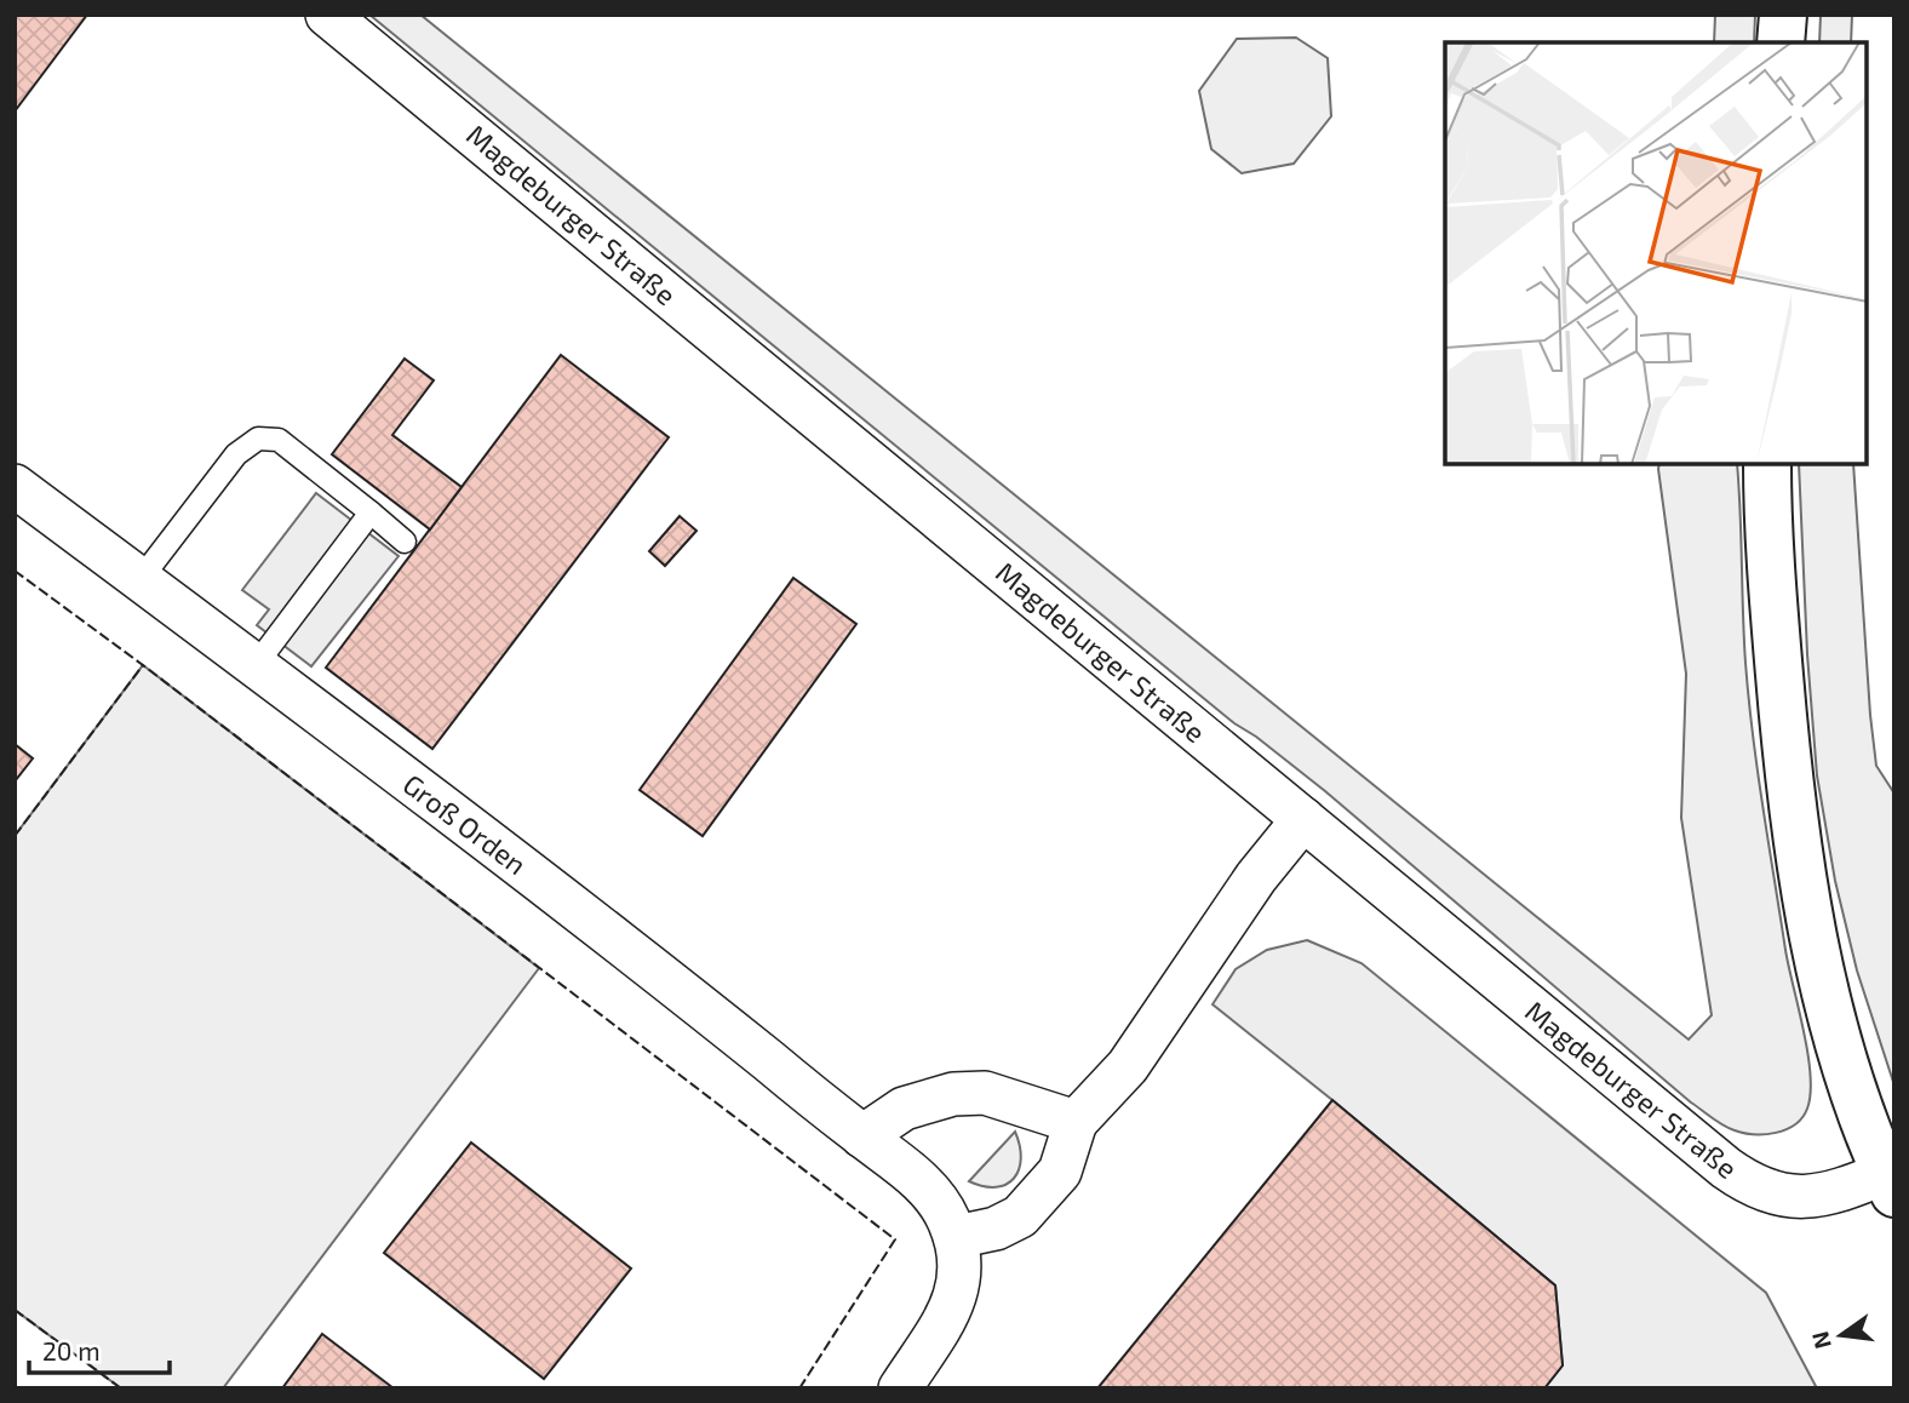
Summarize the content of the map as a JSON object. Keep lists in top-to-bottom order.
{
  "streets": {
    "street": ["Magdeburger Straße", "Groß Orden"]
  },
  "scale_bar": "20 m",
  "north": "left"
}
